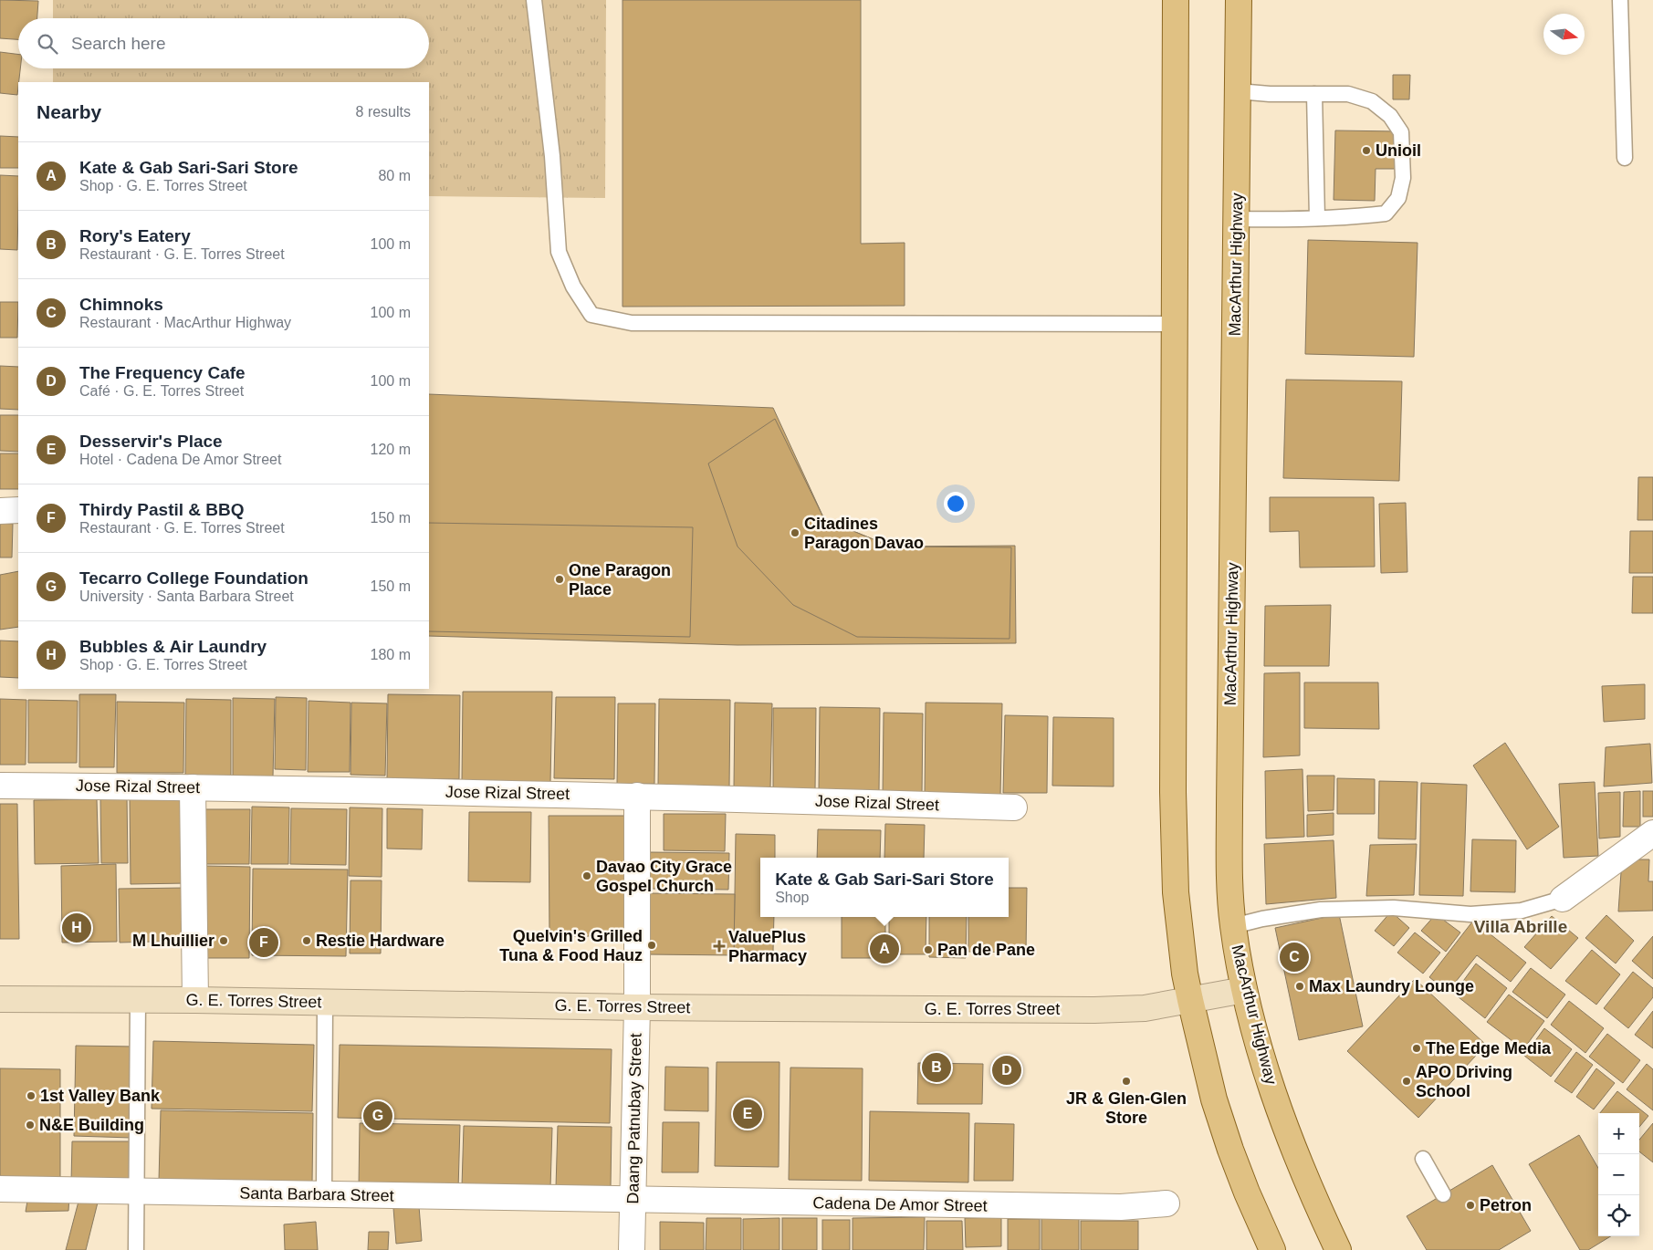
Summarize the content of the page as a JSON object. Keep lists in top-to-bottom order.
{
  "streets": {
    "main road": ["MacArthur Highway", "G. E. Torres Street"],
    "street": [
      "Jose Rizal Street",
      "Daang Patnubay Street",
      "Santa Barbara Street",
      "Cadena De Amor Street"
    ]
  },
  "crossings": [
    ["MacArthur Highway", "G. E. Torres Street"],
    ["Jose Rizal Street", "Daang Patnubay Street"],
    ["G. E. Torres Street", "Daang Patnubay Street"],
    ["Daang Patnubay Street", "Santa Barbara Street"],
    ["Daang Patnubay Street", "Cadena De Amor Street"],
    ["Santa Barbara Street", "Cadena De Amor Street"]
  ],
  "districts": ["Villa Abrille"],
  "places": {
    "other": [
      "Unioil",
      "Citadines Paragon Davao",
      "One Paragon Place",
      "Davao City Grace Gospel Church",
      "M Lhuillier",
      "Restie Hardware",
      "Quelvin's Grilled Tuna & Food Hauz",
      "Pan de Pane",
      "Max Laundry Lounge",
      "The Edge Media",
      "JR & Glen-Glen Store",
      "APO Driving School",
      "1st Valley Bank",
      "N&E Building",
      "Petron"
    ],
    "health": ["ValuePlus Pharmacy"]
  },
  "north": "right",
  "page": {
    "search": "Search here",
    "heading": ["Nearby", "8 results"],
    "list": [
      {
        "mark": "A",
        "name": "Kate & Gab Sari-Sari Store",
        "note": "Shop · G. E. Torres Street",
        "value": "80 m"
      },
      {
        "mark": "B",
        "name": "Rory's Eatery",
        "note": "Restaurant · G. E. Torres Street",
        "value": "100 m"
      },
      {
        "mark": "C",
        "name": "Chimnoks",
        "note": "Restaurant · MacArthur Highway",
        "value": "100 m"
      },
      {
        "mark": "D",
        "name": "The Frequency Cafe",
        "note": "Café · G. E. Torres Street",
        "value": "100 m"
      },
      {
        "mark": "E",
        "name": "Desservir's Place",
        "note": "Hotel · Cadena De Amor Street",
        "value": "120 m"
      },
      {
        "mark": "F",
        "name": "Thirdy Pastil & BBQ",
        "note": "Restaurant · G. E. Torres Street",
        "value": "150 m"
      },
      {
        "mark": "G",
        "name": "Tecarro College Foundation",
        "note": "University · Santa Barbara Street",
        "value": "150 m"
      },
      {
        "mark": "H",
        "name": "Bubbles & Air Laundry",
        "note": "Shop · G. E. Torres Street",
        "value": "180 m"
      }
    ],
    "popup": ["Kate & Gab Sari-Sari Store", "Shop"],
    "pins": [
      "H",
      "F",
      "A",
      "C",
      "B",
      "D",
      "E",
      "G"
    ],
    "map_buttons": ["+", "−"]
  }
}
